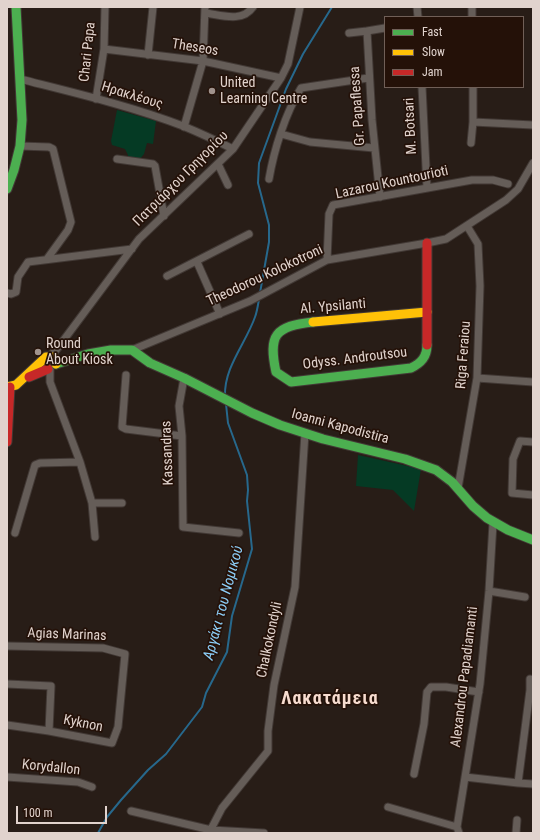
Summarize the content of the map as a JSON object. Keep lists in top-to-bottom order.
{
  "streets": {
    "street": [
      "Theseos",
      "Chari Papa",
      "Ηρακλέους",
      "Gr. Papaflessa",
      "M. Botsari",
      "Πατριάρχου Γρηγορίου",
      "Lazarou Kountourioti",
      "Theodorou Kolokotroni",
      "Al. Ypsilanti",
      "Riga Feraiou",
      "Odyss. Androutsou",
      "Ioanni Kapodistira",
      "Kassandras",
      "Agias Marinas",
      "Chalkokondyli",
      "Alexandrou Papadiamanti",
      "Kyknon",
      "Korydallon"
    ]
  },
  "crossings": [
    ["Theseos", "Chari Papa"],
    ["Theseos", "Πατριάρχου Γρηγορίου"],
    ["Chari Papa", "Ηρακλέους"],
    ["Ηρακλέους", "Πατριάρχου Γρηγορίου"],
    ["Gr. Papaflessa", "Lazarou Kountourioti"],
    ["M. Botsari", "Lazarou Kountourioti"],
    ["Πατριάρχου Γρηγορίου", "Theodorou Kolokotroni"],
    ["Lazarou Kountourioti", "Theodorou Kolokotroni"],
    ["Theodorou Kolokotroni", "Riga Feraiou"],
    ["Theodorou Kolokotroni", "Odyss. Androutsou"],
    ["Theodorou Kolokotroni", "Ioanni Kapodistira"],
    ["Al. Ypsilanti", "Odyss. Androutsou"],
    ["Riga Feraiou", "Ioanni Kapodistira"],
    ["Ioanni Kapodistira", "Kassandras"],
    ["Ioanni Kapodistira", "Chalkokondyli"],
    ["Ioanni Kapodistira", "Alexandrou Papadiamanti"],
    ["Agias Marinas", "Kyknon"]
  ],
  "districts": ["Λακατάμεια"],
  "water": ["Αργάκι του Νομικού"],
  "places": ["United Learning Centre", "Round About Kiosk"],
  "legend": ["Fast", "Slow", "Jam"],
  "scale_bar": "100 m"
}
